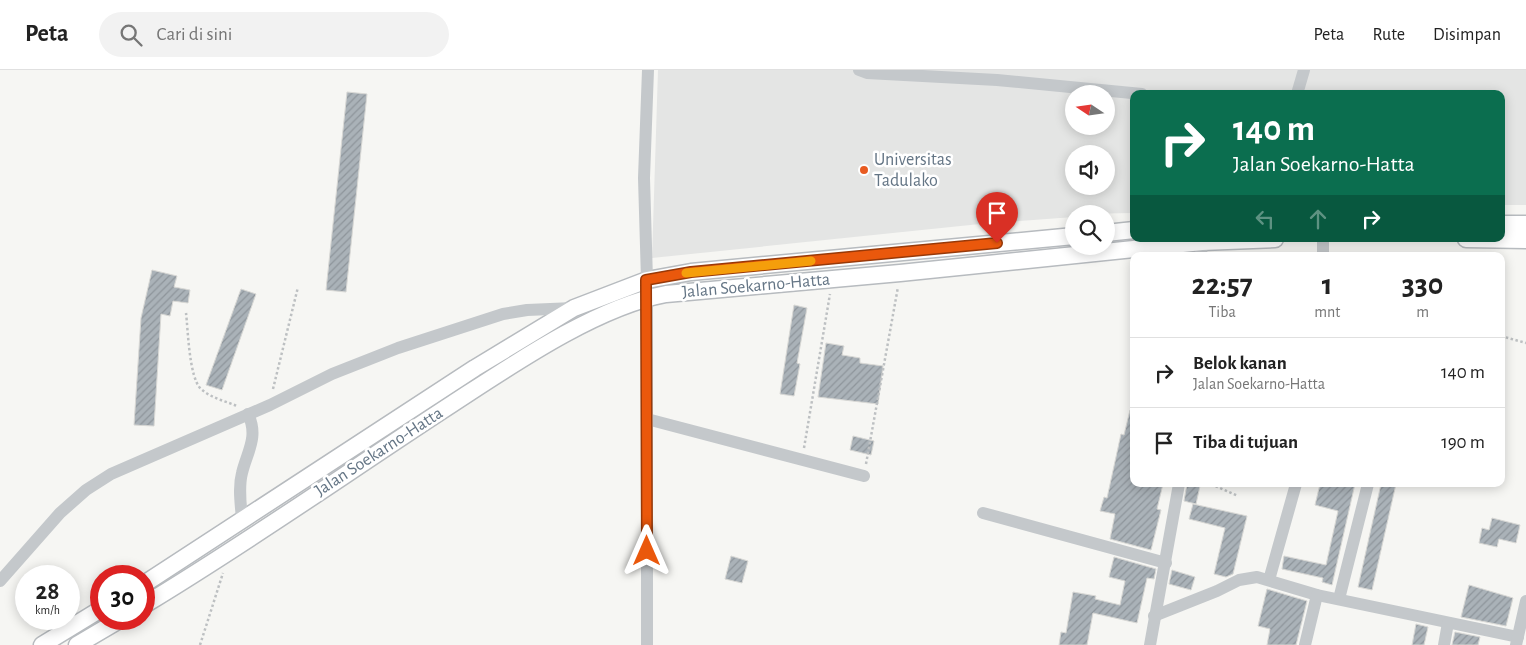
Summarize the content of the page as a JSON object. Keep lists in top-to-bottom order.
{
  "streets": {
    "main road": ["Jalan Soekarno-Hatta"]
  },
  "places": ["Universitas Tadulako"],
  "north": "left",
  "page": {
    "header": "Peta",
    "search": "Cari di sini",
    "nav": ["Peta", "Rute", "Disimpan"],
    "turn": ["140 m", "Jalan Soekarno-Hatta"],
    "eta": [
      "22:57",
      "Tiba",
      "1",
      "mnt",
      "330",
      "m"
    ],
    "list": [
      {
        "name": "Belok kanan",
        "note": "Jalan Soekarno-Hatta",
        "value": "140 m"
      },
      {
        "name": "Tiba di tujuan",
        "value": "190 m"
      }
    ],
    "speed": "28 km/h",
    "limit": "30"
  }
}
